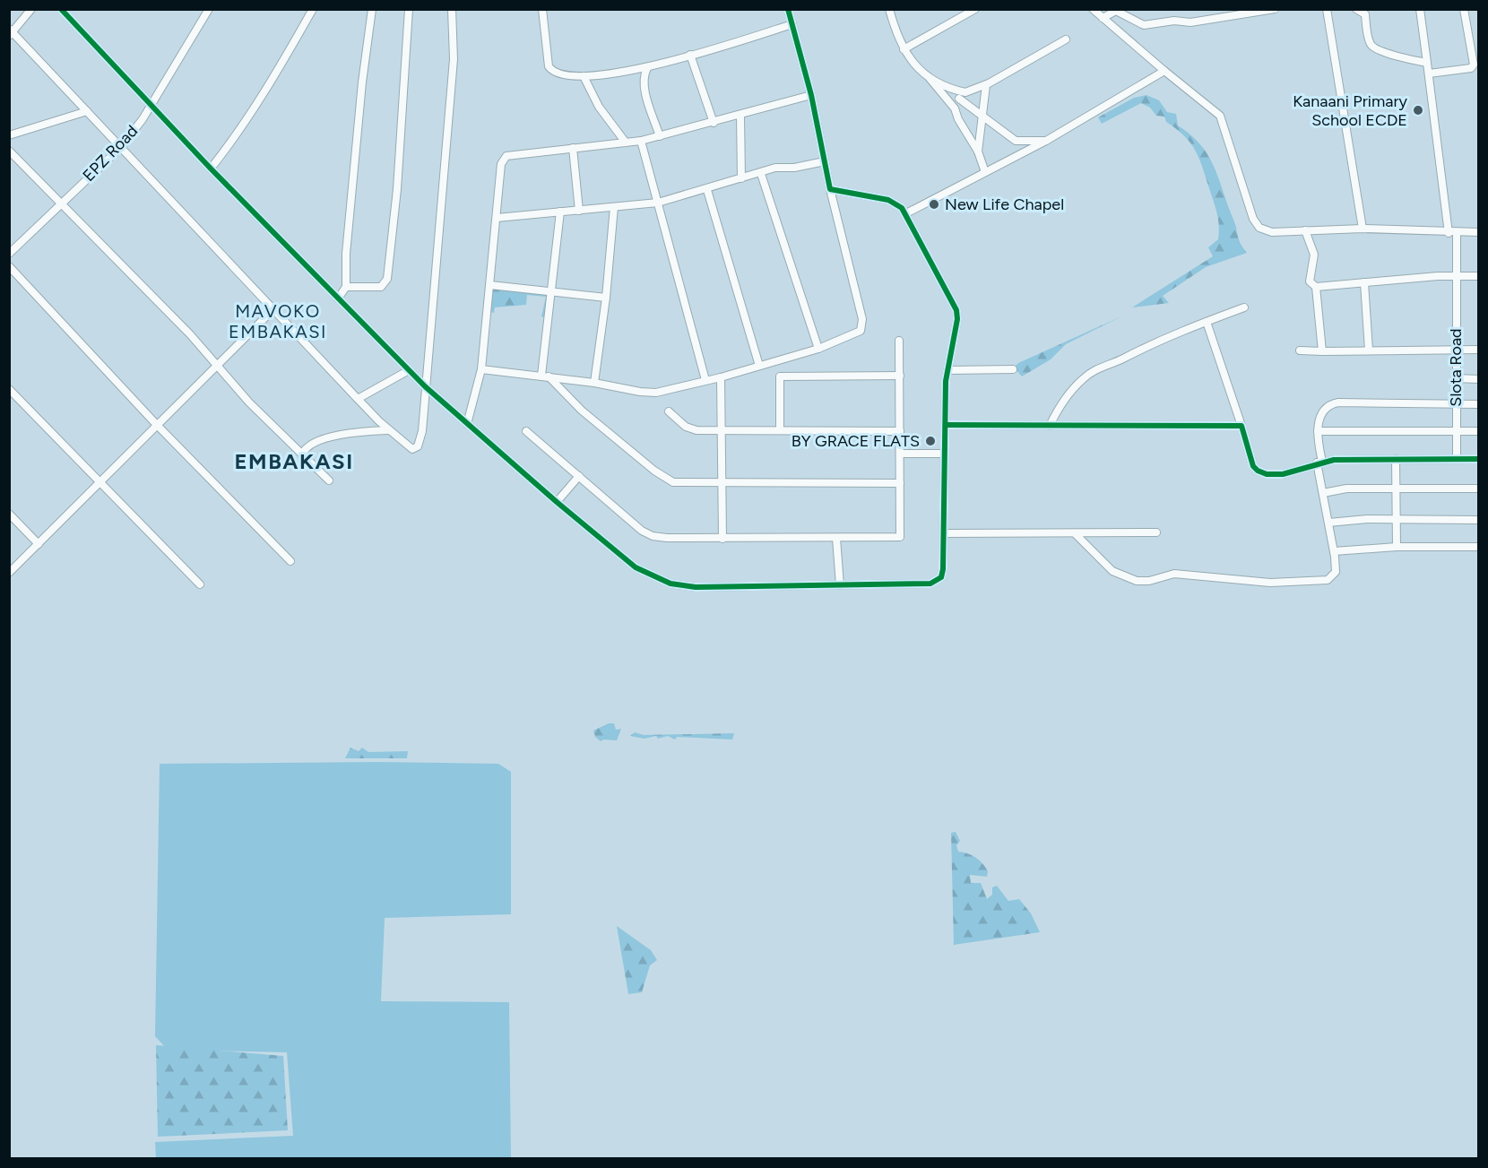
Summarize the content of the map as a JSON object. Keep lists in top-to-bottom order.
{
  "streets": {
    "street": ["EPZ Road", "Slota Road"]
  },
  "districts": ["MAVOKO EMBAKASI", "EMBAKASI"],
  "places": ["Kanaani Primary School ECDE", "New Life Chapel", "BY GRACE FLATS"]
}
